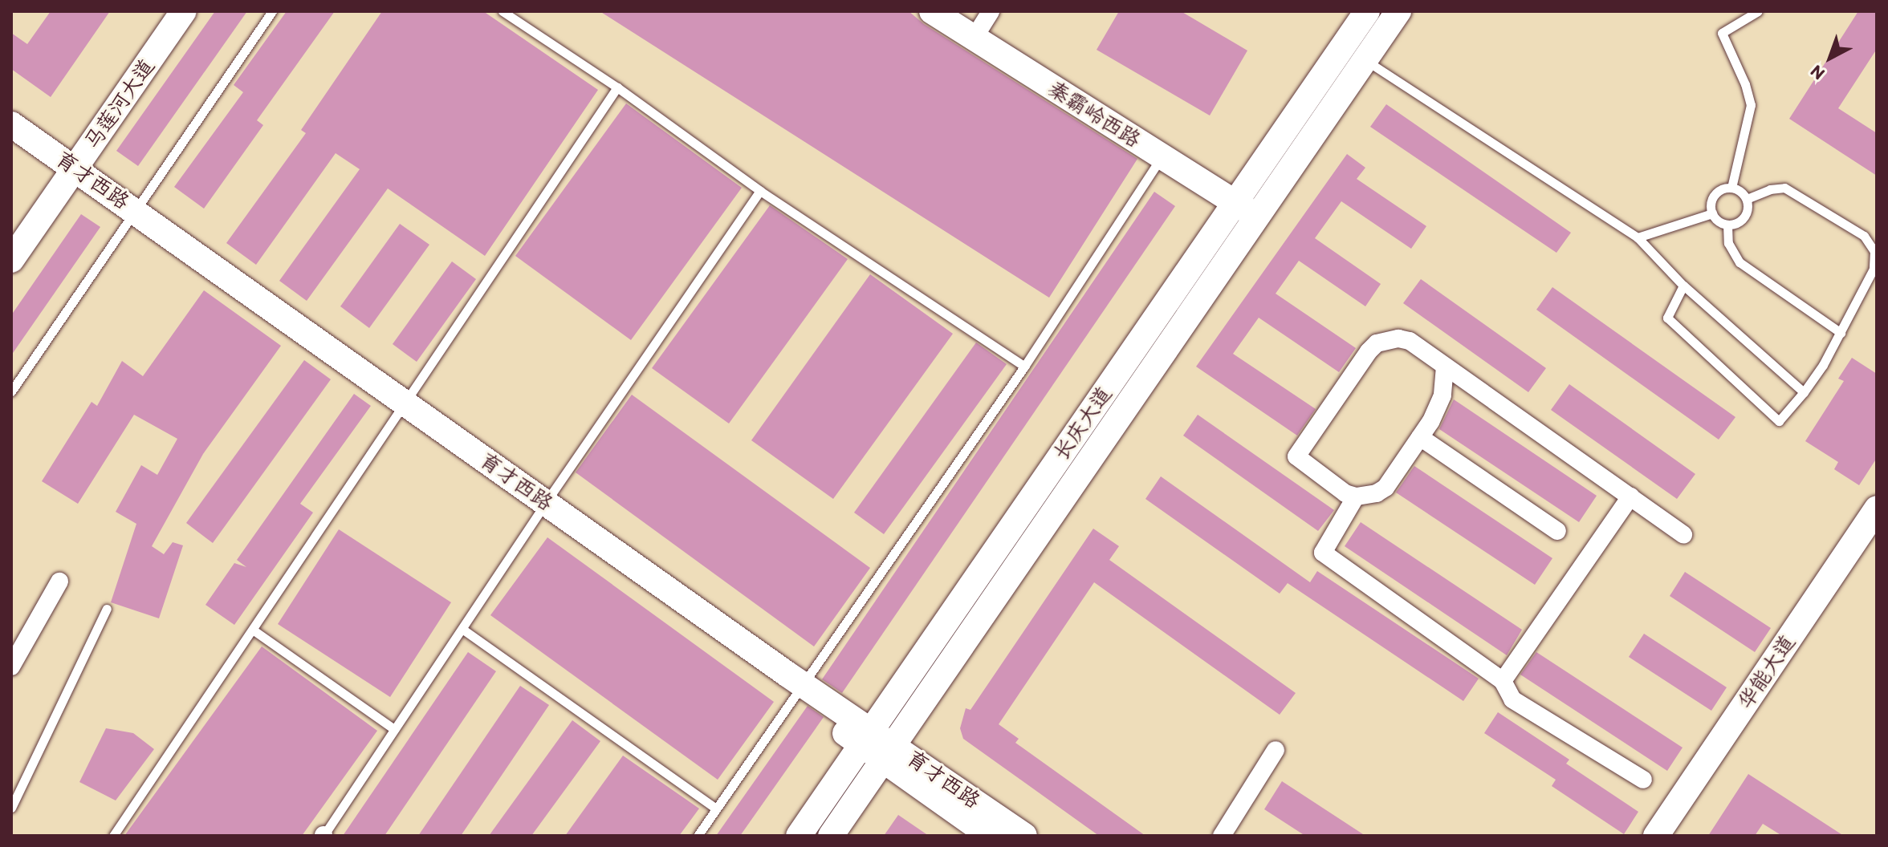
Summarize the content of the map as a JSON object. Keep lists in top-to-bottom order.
{
  "streets": {
    "street": [
      "马莲河大道",
      "秦霸岭西路",
      "育才西路",
      "长庆大道",
      "华能大道"
    ]
  },
  "crossings": [
    ["马莲河大道", "育才西路"],
    ["秦霸岭西路", "长庆大道"],
    ["育才西路", "长庆大道"]
  ],
  "north": "bottom left"
}
